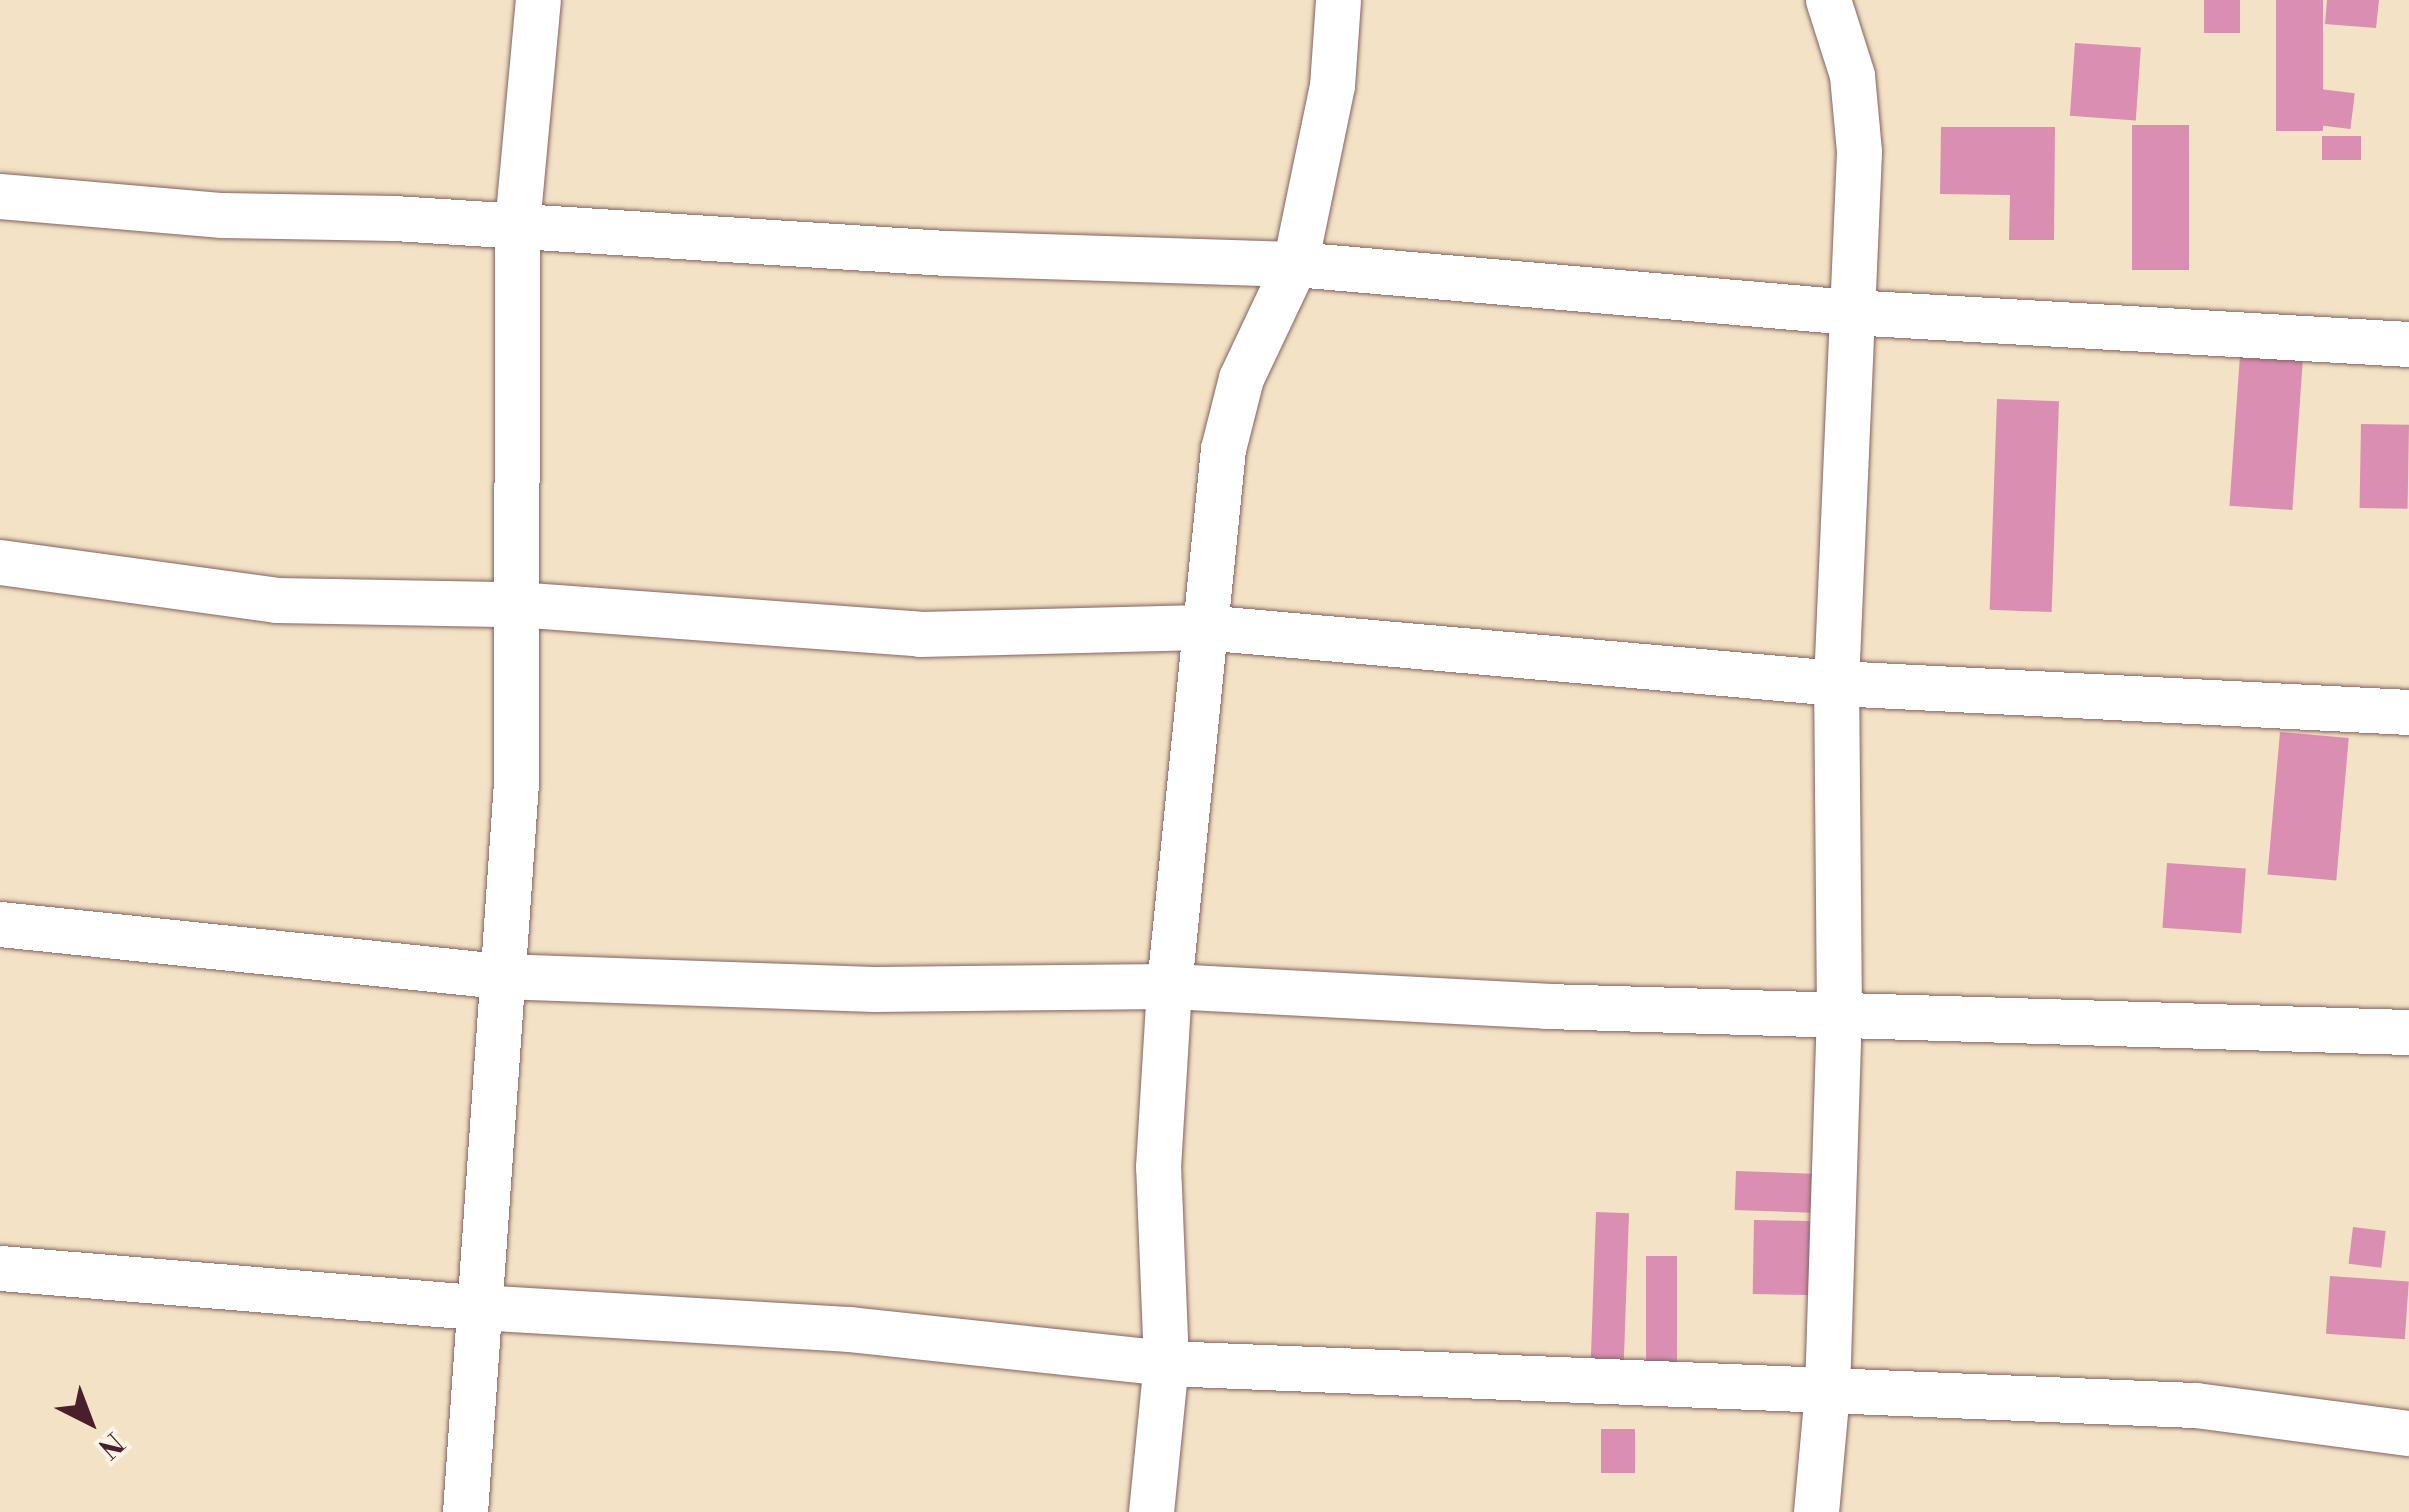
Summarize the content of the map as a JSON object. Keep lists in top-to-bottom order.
{
  "north": "bottom right"
}
